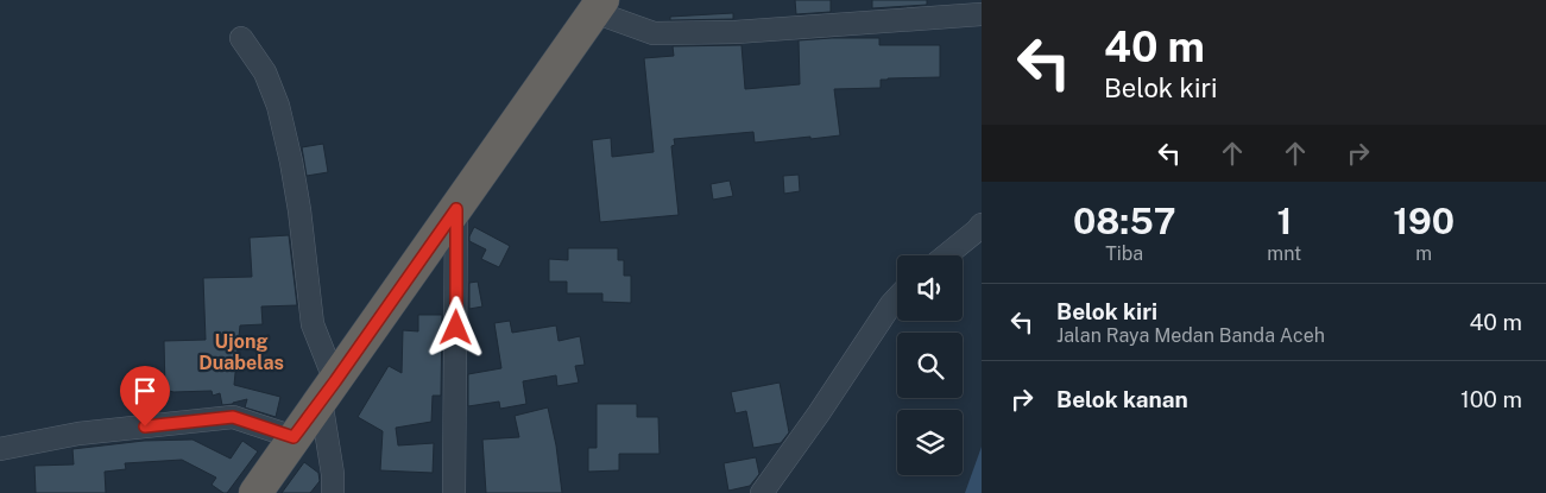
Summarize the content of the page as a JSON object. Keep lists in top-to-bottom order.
{
  "districts": ["Ujong Duabelas"],
  "page": {
    "turn": ["40 m", "Belok kiri"],
    "eta": [
      "08:57",
      "Tiba",
      "1",
      "mnt",
      "190",
      "m"
    ],
    "list": [
      {
        "name": "Belok kiri",
        "note": "Jalan Raya Medan Banda Aceh",
        "value": "40 m"
      },
      {
        "name": "Belok kanan",
        "value": "100 m"
      }
    ]
  }
}
